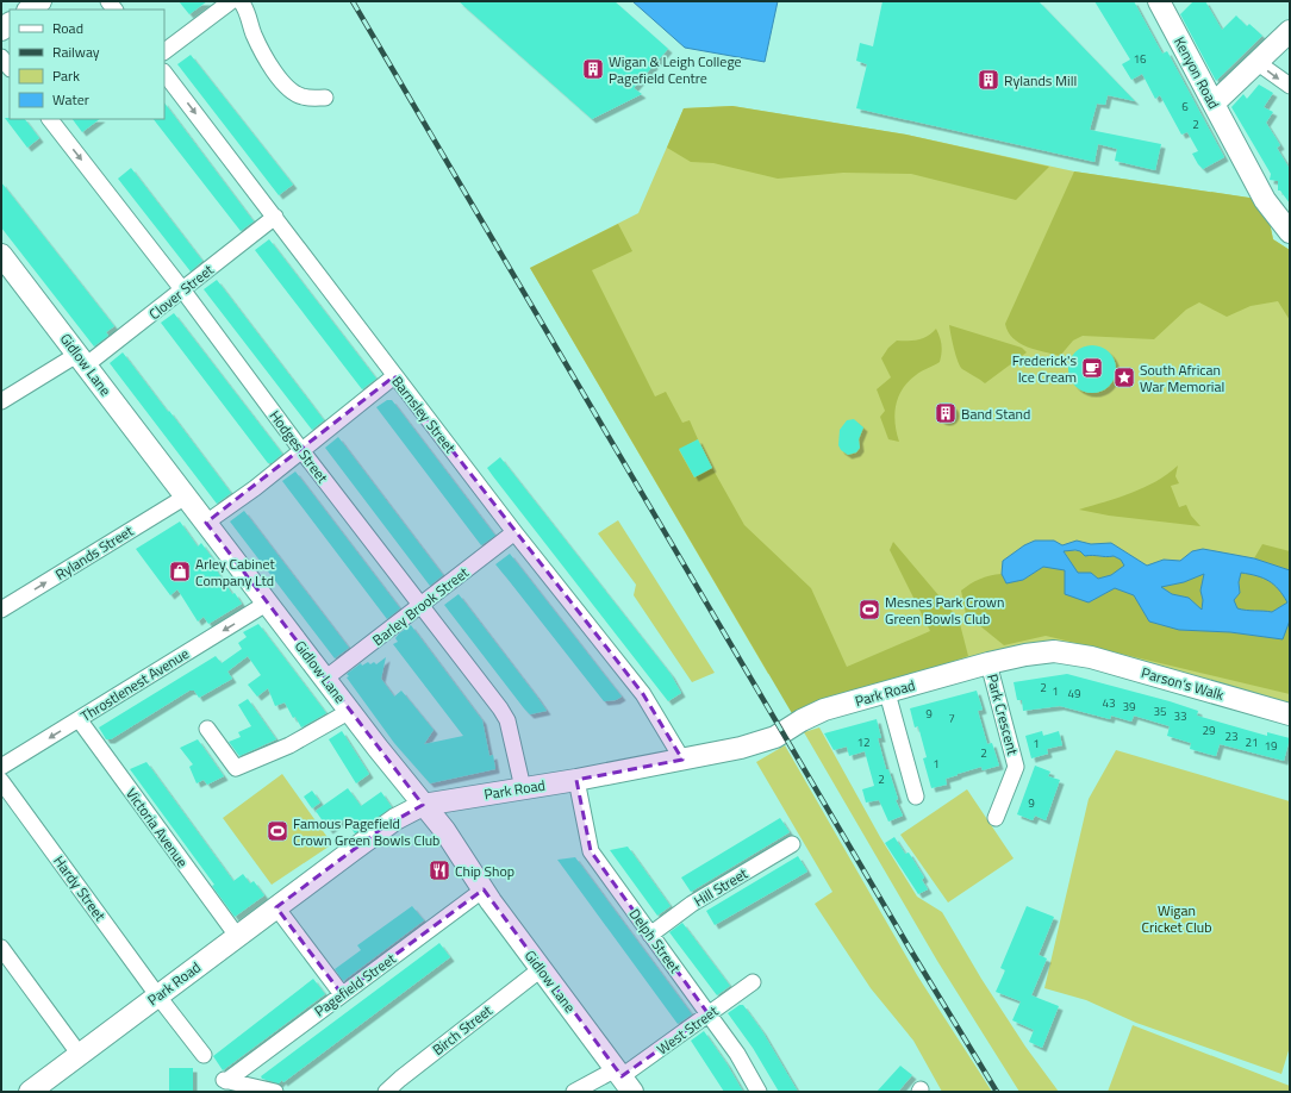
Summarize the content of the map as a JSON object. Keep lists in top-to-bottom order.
{
  "streets": {
    "main road": [
      "Kenyon Road",
      "Gidlow Lane",
      "Parson's Walk",
      "Park Road"
    ],
    "street": [
      "Clover Street",
      "Barnsley Street",
      "Hodges Street",
      "Rylands Street",
      "Barley Brook Street",
      "Throstlenest Avenue",
      "Park Crescent",
      "Victoria Avenue",
      "Hill Street",
      "Hardy Street",
      "Delph Street",
      "Pagefield Street",
      "Birch Street",
      "West Street"
    ]
  },
  "crossings": [
    ["Clover Street", "Gidlow Lane"],
    ["Clover Street", "Barnsley Street"],
    ["Clover Street", "Hodges Street"],
    ["Gidlow Lane", "Rylands Street"],
    ["Gidlow Lane", "Barley Brook Street"],
    ["Gidlow Lane", "Throstlenest Avenue"],
    ["Gidlow Lane", "Park Road"],
    ["Gidlow Lane", "Pagefield Street"],
    ["Gidlow Lane", "Birch Street"],
    ["Gidlow Lane", "West Street"],
    ["Barnsley Street", "Barley Brook Street"],
    ["Barnsley Street", "Park Road"],
    ["Hodges Street", "Barley Brook Street"],
    ["Hodges Street", "Park Road"],
    ["Parson's Walk", "Park Road"],
    ["Throstlenest Avenue", "Victoria Avenue"],
    ["Park Road", "Park Crescent"],
    ["Park Road", "Victoria Avenue"],
    ["Park Road", "Hardy Street"],
    ["Park Road", "Delph Street"],
    ["Hill Street", "Delph Street"],
    ["Delph Street", "West Street"]
  ],
  "one_way": ["Rylands Street", "Throstlenest Avenue"],
  "parks": ["Wigan Cricket Club"],
  "places": {
    "building": ["Wigan & Leigh College Pagefield Centre", "Rylands Mill", "Band Stand"],
    "cafe": ["Frederick's Ice Cream"],
    "place": ["South African War Memorial"],
    "shop": ["Arley Cabinet Company Ltd"],
    "sports": ["Mesnes Park Crown Green Bowls Club", "Famous Pagefield Crown Green Bowls Club"],
    "restaurant": ["Chip Shop"]
  },
  "house_numbers": [
    "16",
    "6",
    "2",
    "2",
    "1",
    "49",
    "43",
    "39",
    "35",
    "9",
    "33",
    "7",
    "29",
    "23",
    "12",
    "21",
    "1",
    "19",
    "2",
    "1",
    "2",
    "9"
  ],
  "legend": [
    "Road",
    "Railway",
    "Park",
    "Water"
  ]
}
